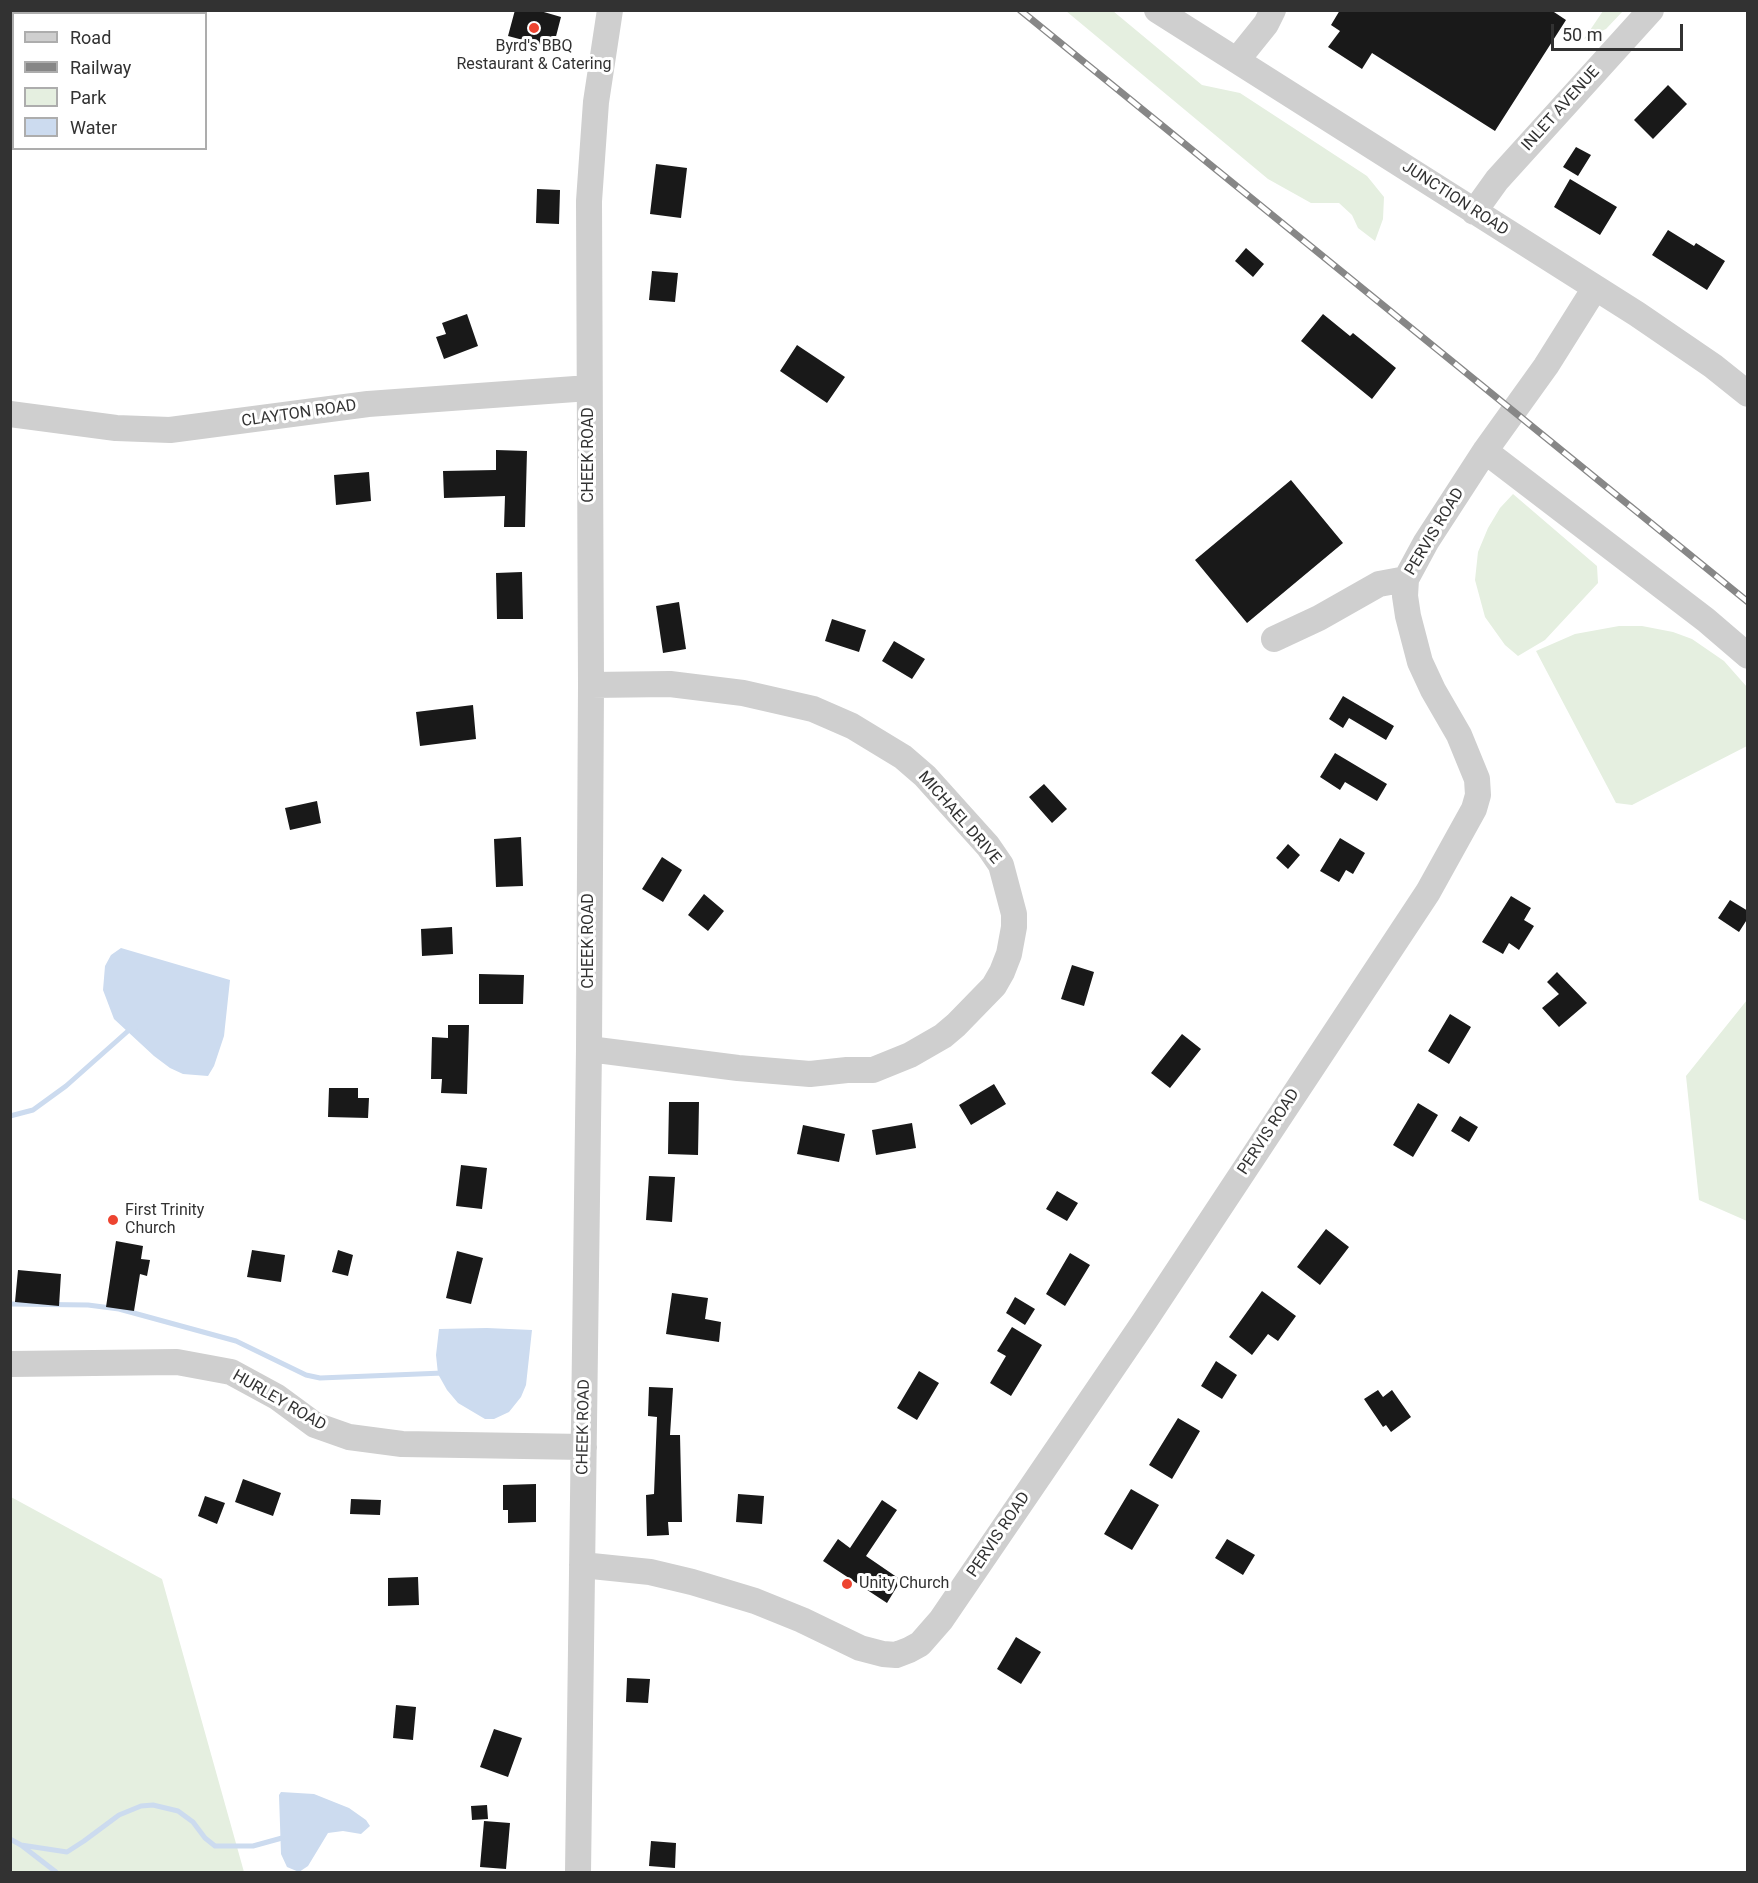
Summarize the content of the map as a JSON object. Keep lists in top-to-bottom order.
{
  "streets": {
    "street": [
      "INLET AVENUE",
      "JUNCTION ROAD",
      "CLAYTON ROAD",
      "CHEEK ROAD",
      "PERVIS ROAD",
      "MICHAEL DRIVE",
      "HURLEY ROAD"
    ]
  },
  "crossings": [
    ["INLET AVENUE", "JUNCTION ROAD"],
    ["JUNCTION ROAD", "PERVIS ROAD"],
    ["CLAYTON ROAD", "CHEEK ROAD"],
    ["CHEEK ROAD", "PERVIS ROAD"],
    ["CHEEK ROAD", "MICHAEL DRIVE"],
    ["CHEEK ROAD", "HURLEY ROAD"]
  ],
  "places": ["Byrd's BBQ Restaurant & Catering", "First Trinity Church", "Unity Church"],
  "legend": [
    "Road",
    "Railway",
    "Park",
    "Water"
  ],
  "scale_bar": "50 m"
}
